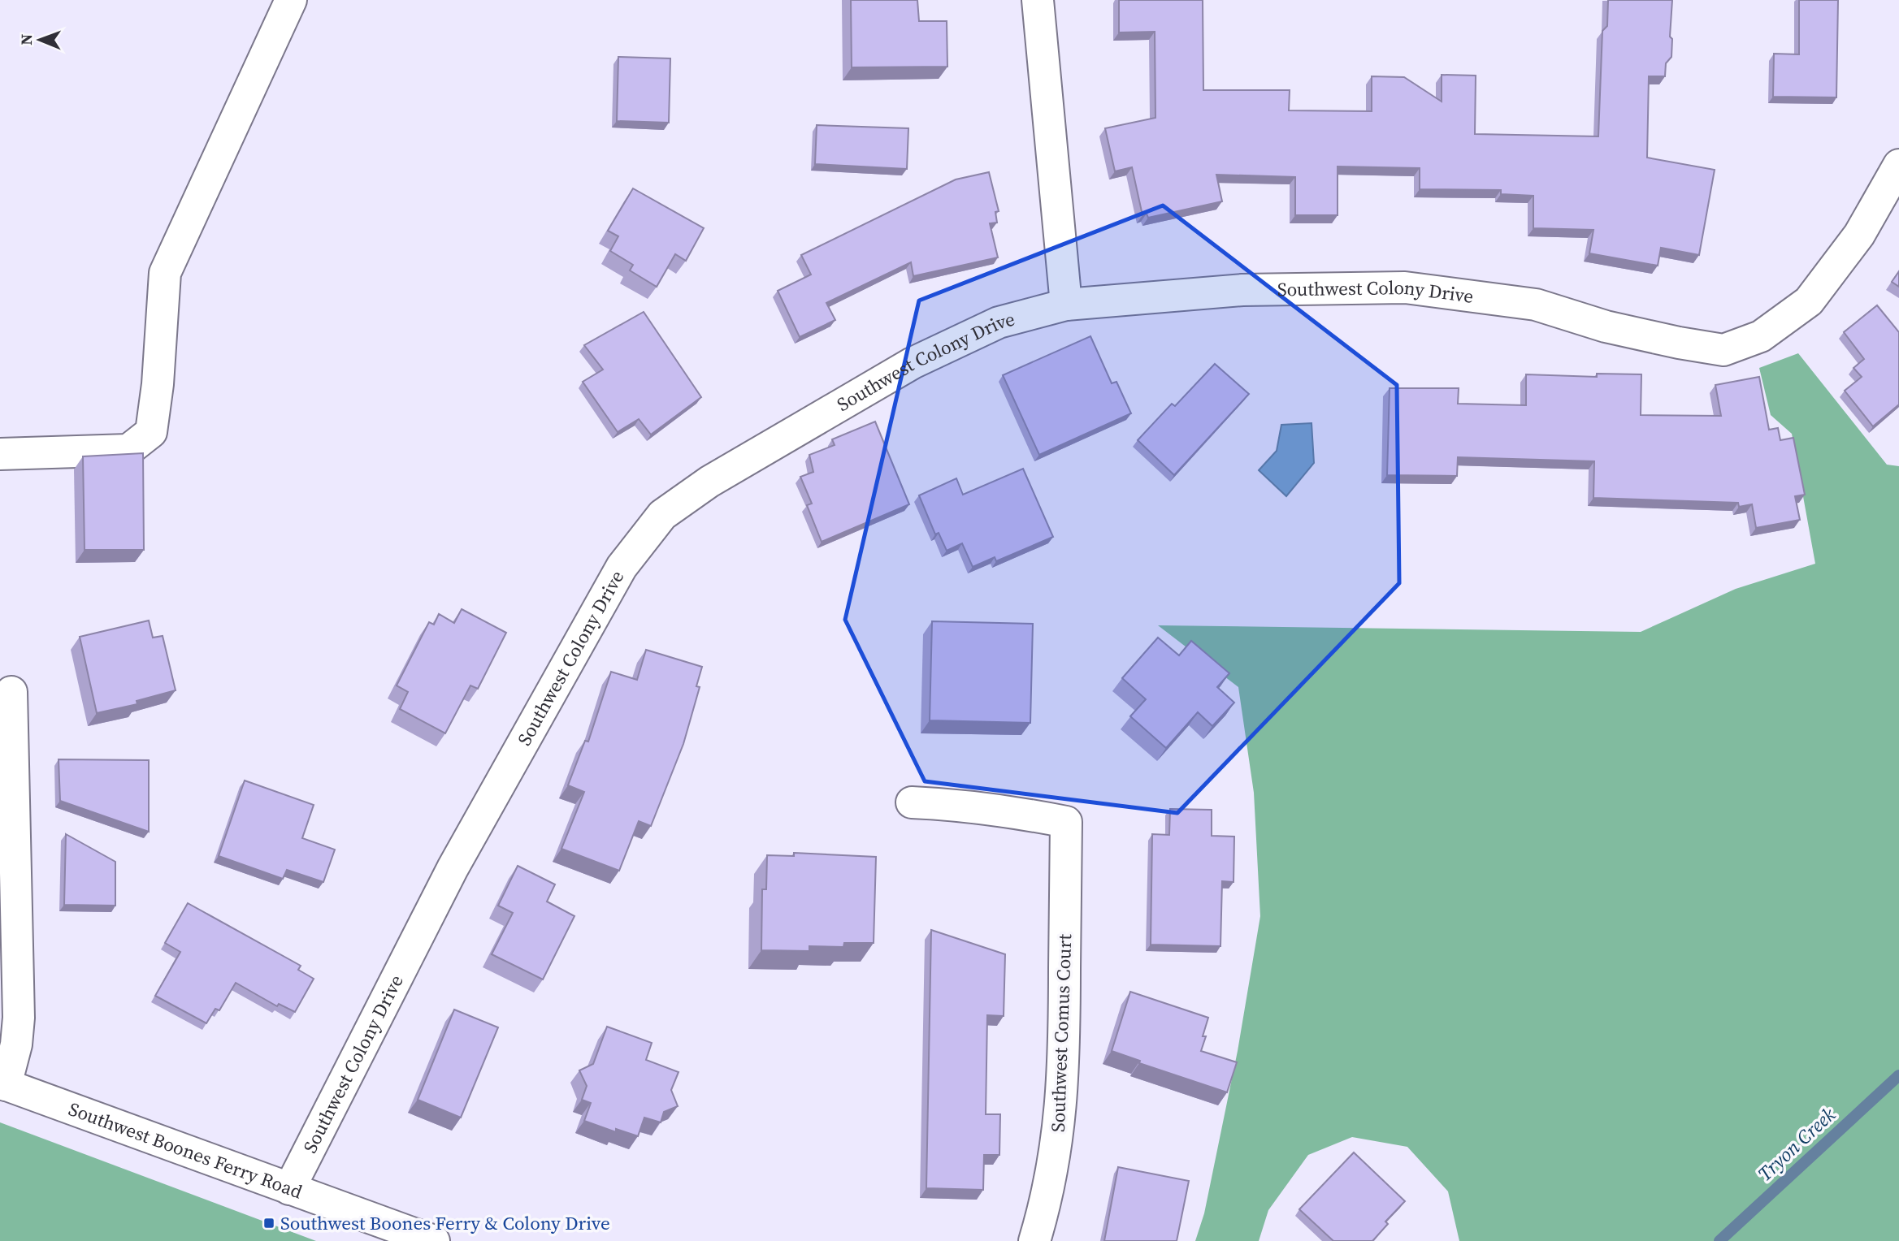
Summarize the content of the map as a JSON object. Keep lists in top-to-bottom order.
{
  "streets": {
    "street": ["Southwest Colony Drive", "Southwest Comus Court", "Southwest Boones Ferry Road"]
  },
  "crossings": [
    ["Southwest Colony Drive", "Southwest Boones Ferry Road"]
  ],
  "water": ["Tryon Creek"],
  "places": {
    "transit": ["Southwest Boones Ferry & Colony Drive"]
  },
  "north": "left"
}
